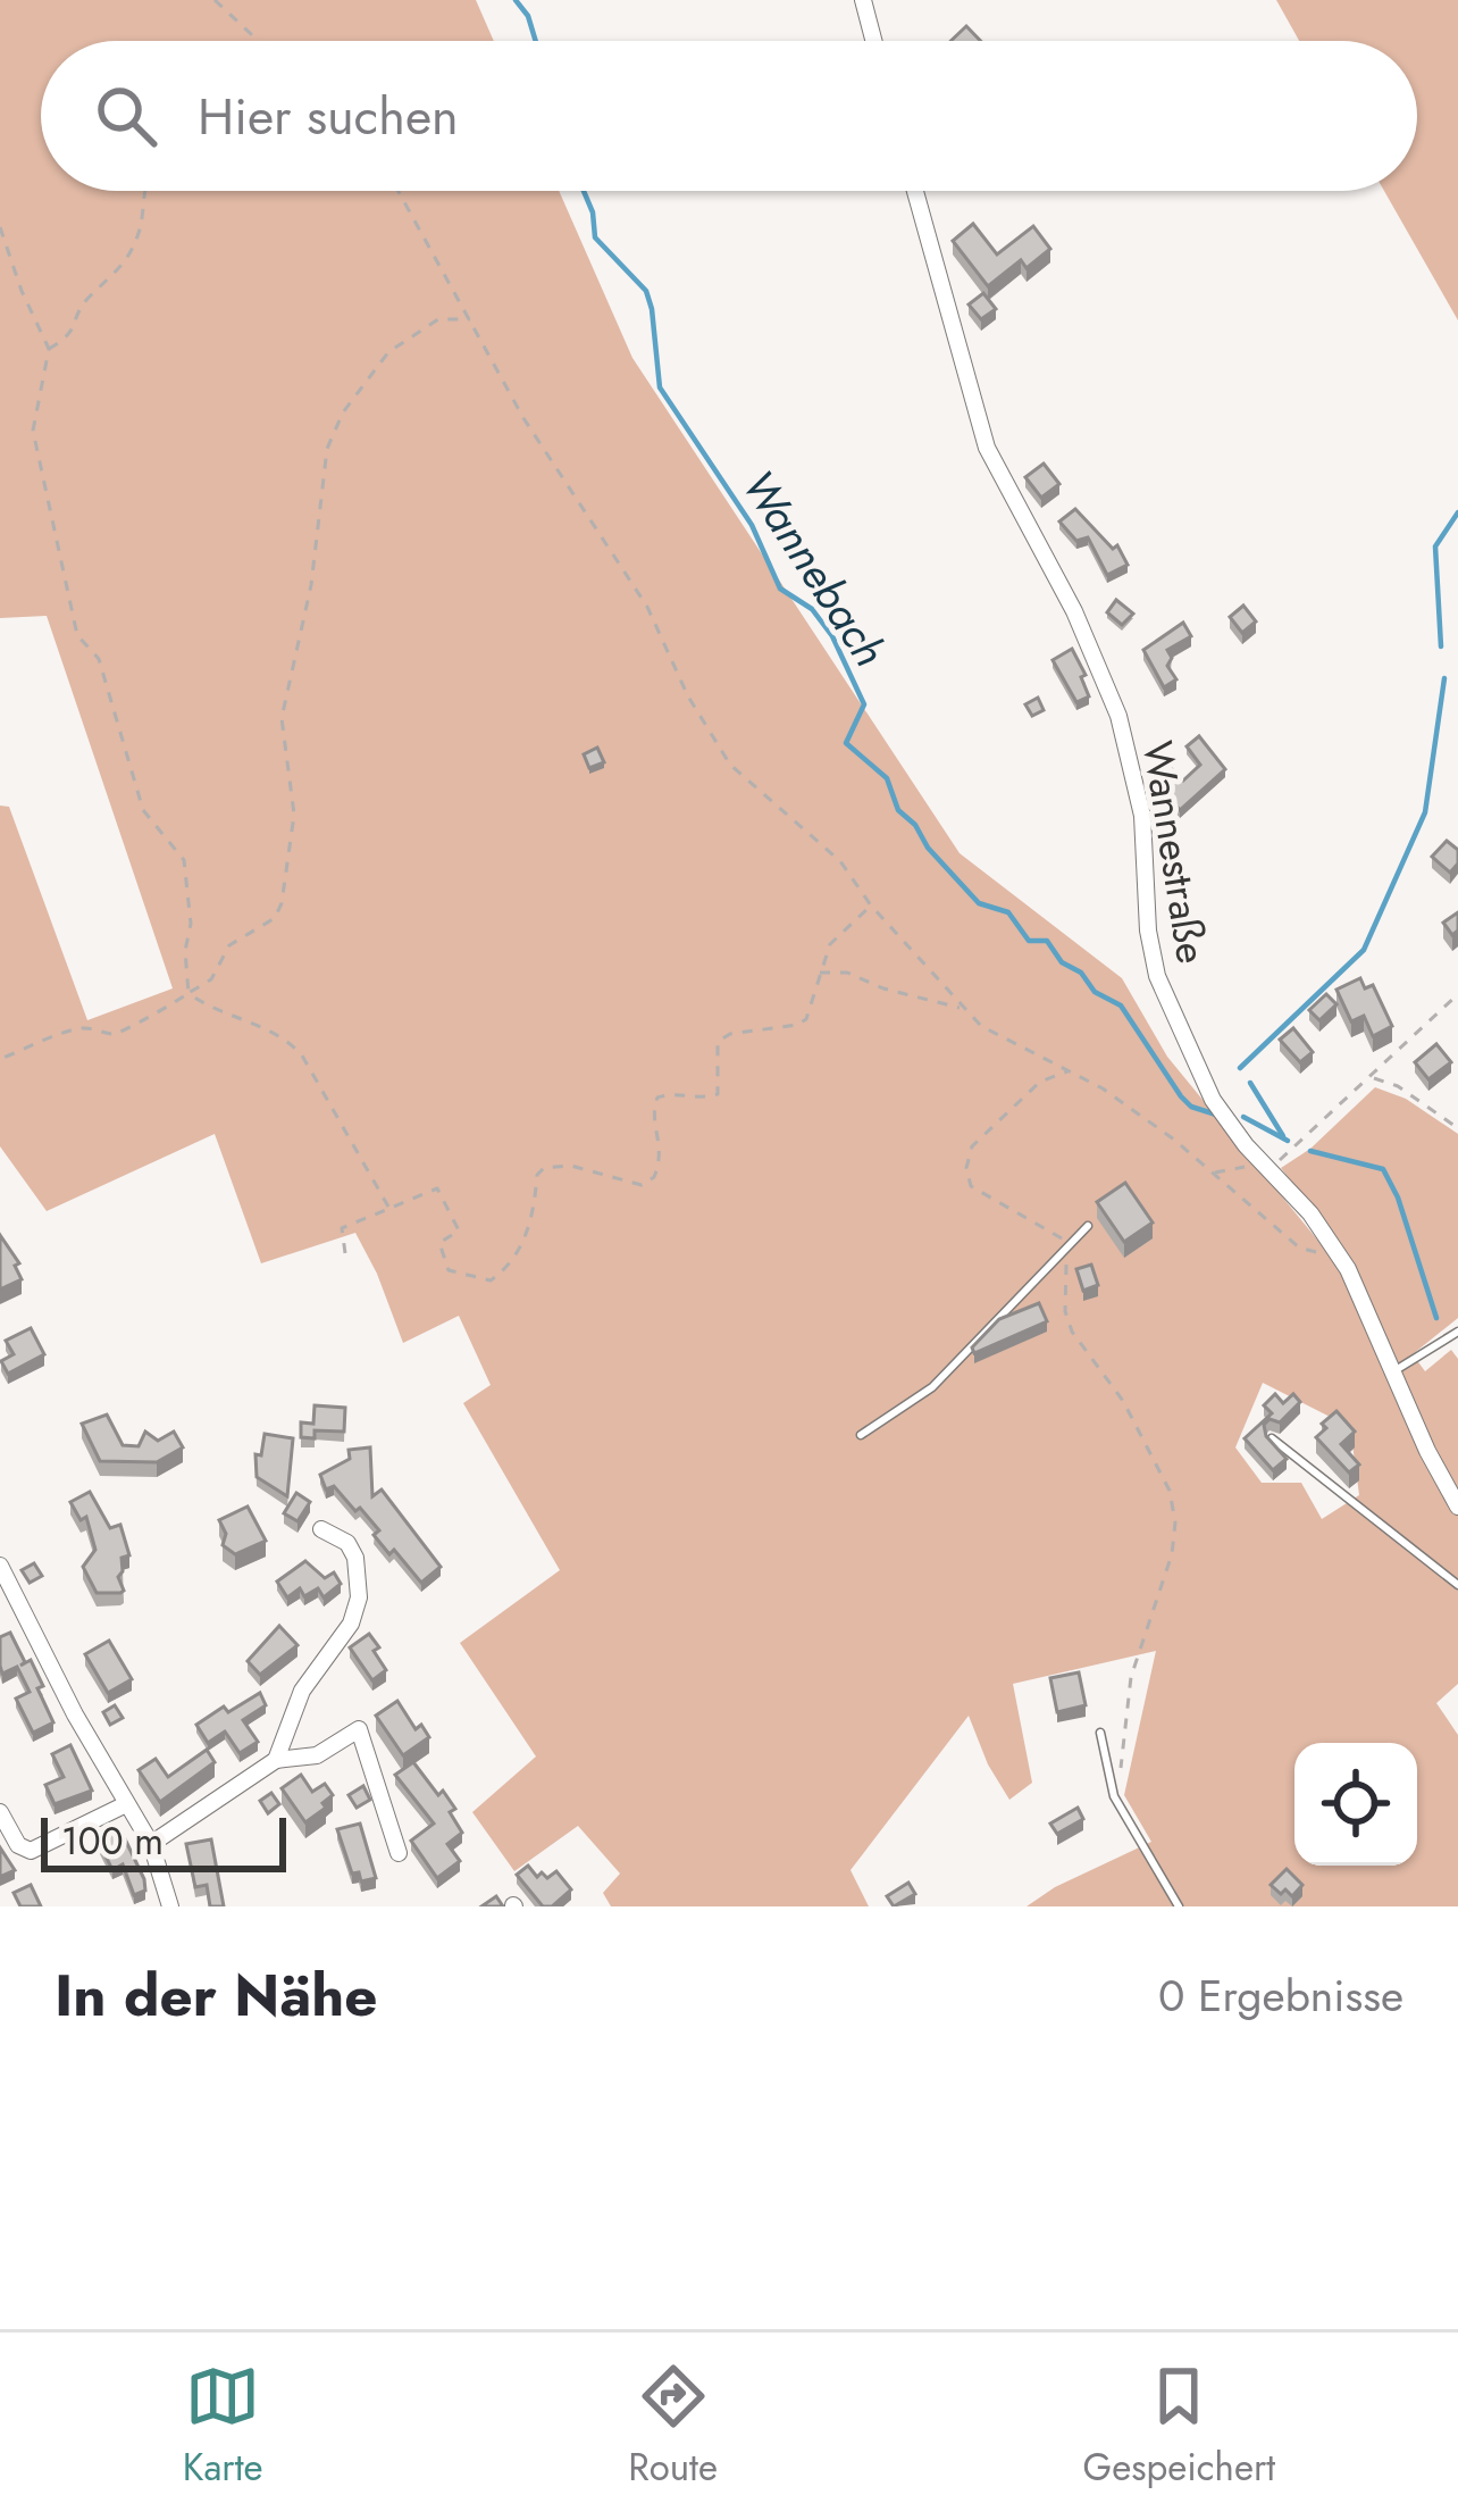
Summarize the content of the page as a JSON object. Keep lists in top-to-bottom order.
{
  "streets": {
    "street": ["Wannestraße"]
  },
  "water": ["Wannebach"],
  "scale_bar": "100 m",
  "page": {
    "search": "Hier suchen",
    "scale": "100 m",
    "heading": ["In der Nähe", "0 Ergebnisse"],
    "nav": ["Karte", "Route", "Gespeichert"]
  }
}
